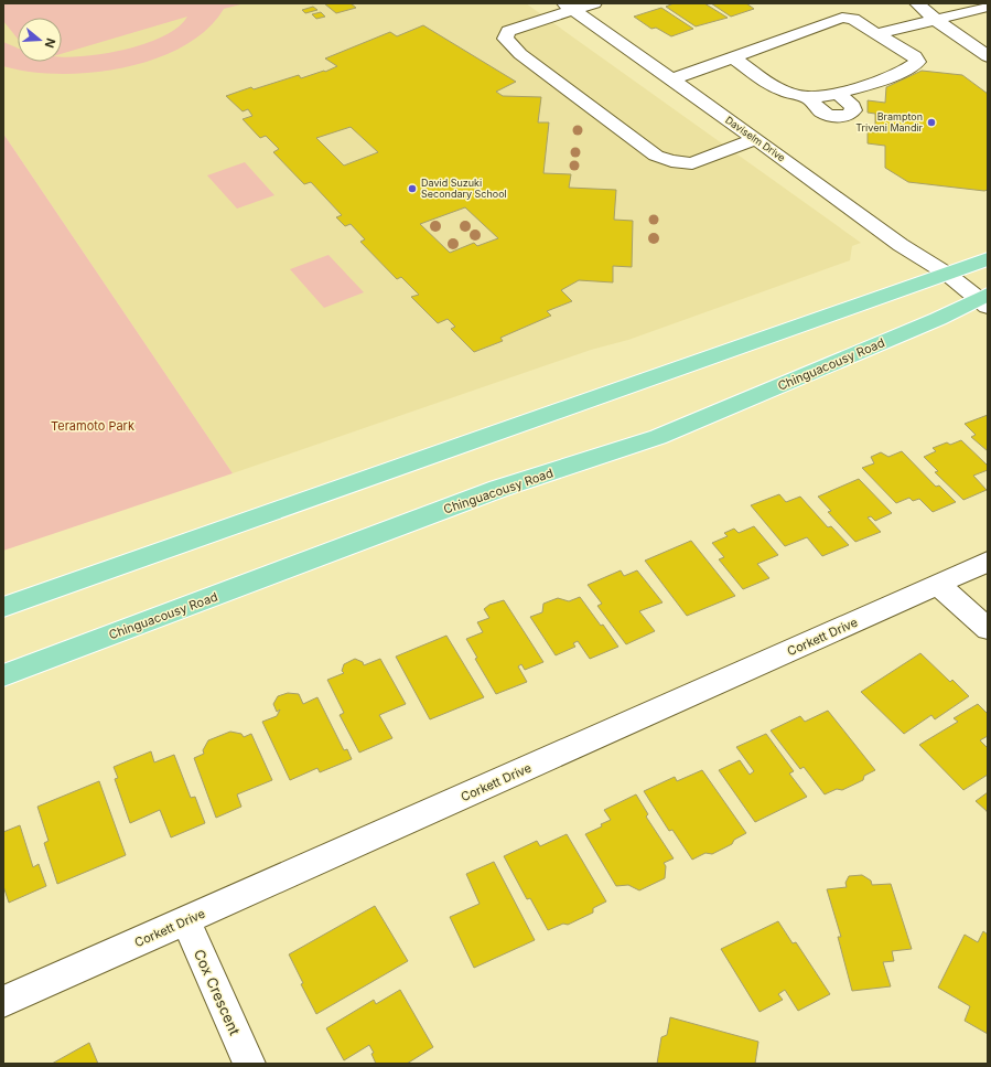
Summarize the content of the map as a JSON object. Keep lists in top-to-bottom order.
{
  "streets": {
    "main road": ["Chinguacousy Road"],
    "street": ["Daviselm Drive", "Corkett Drive", "Cox Crescent"]
  },
  "crossings": [
    ["Daviselm Drive", "Chinguacousy Road"],
    ["Corkett Drive", "Cox Crescent"]
  ],
  "parks": ["Teramoto Park"],
  "places": ["Brampton Triveni Mandir", "David Suzuki Secondary School"],
  "north": "right"
}
